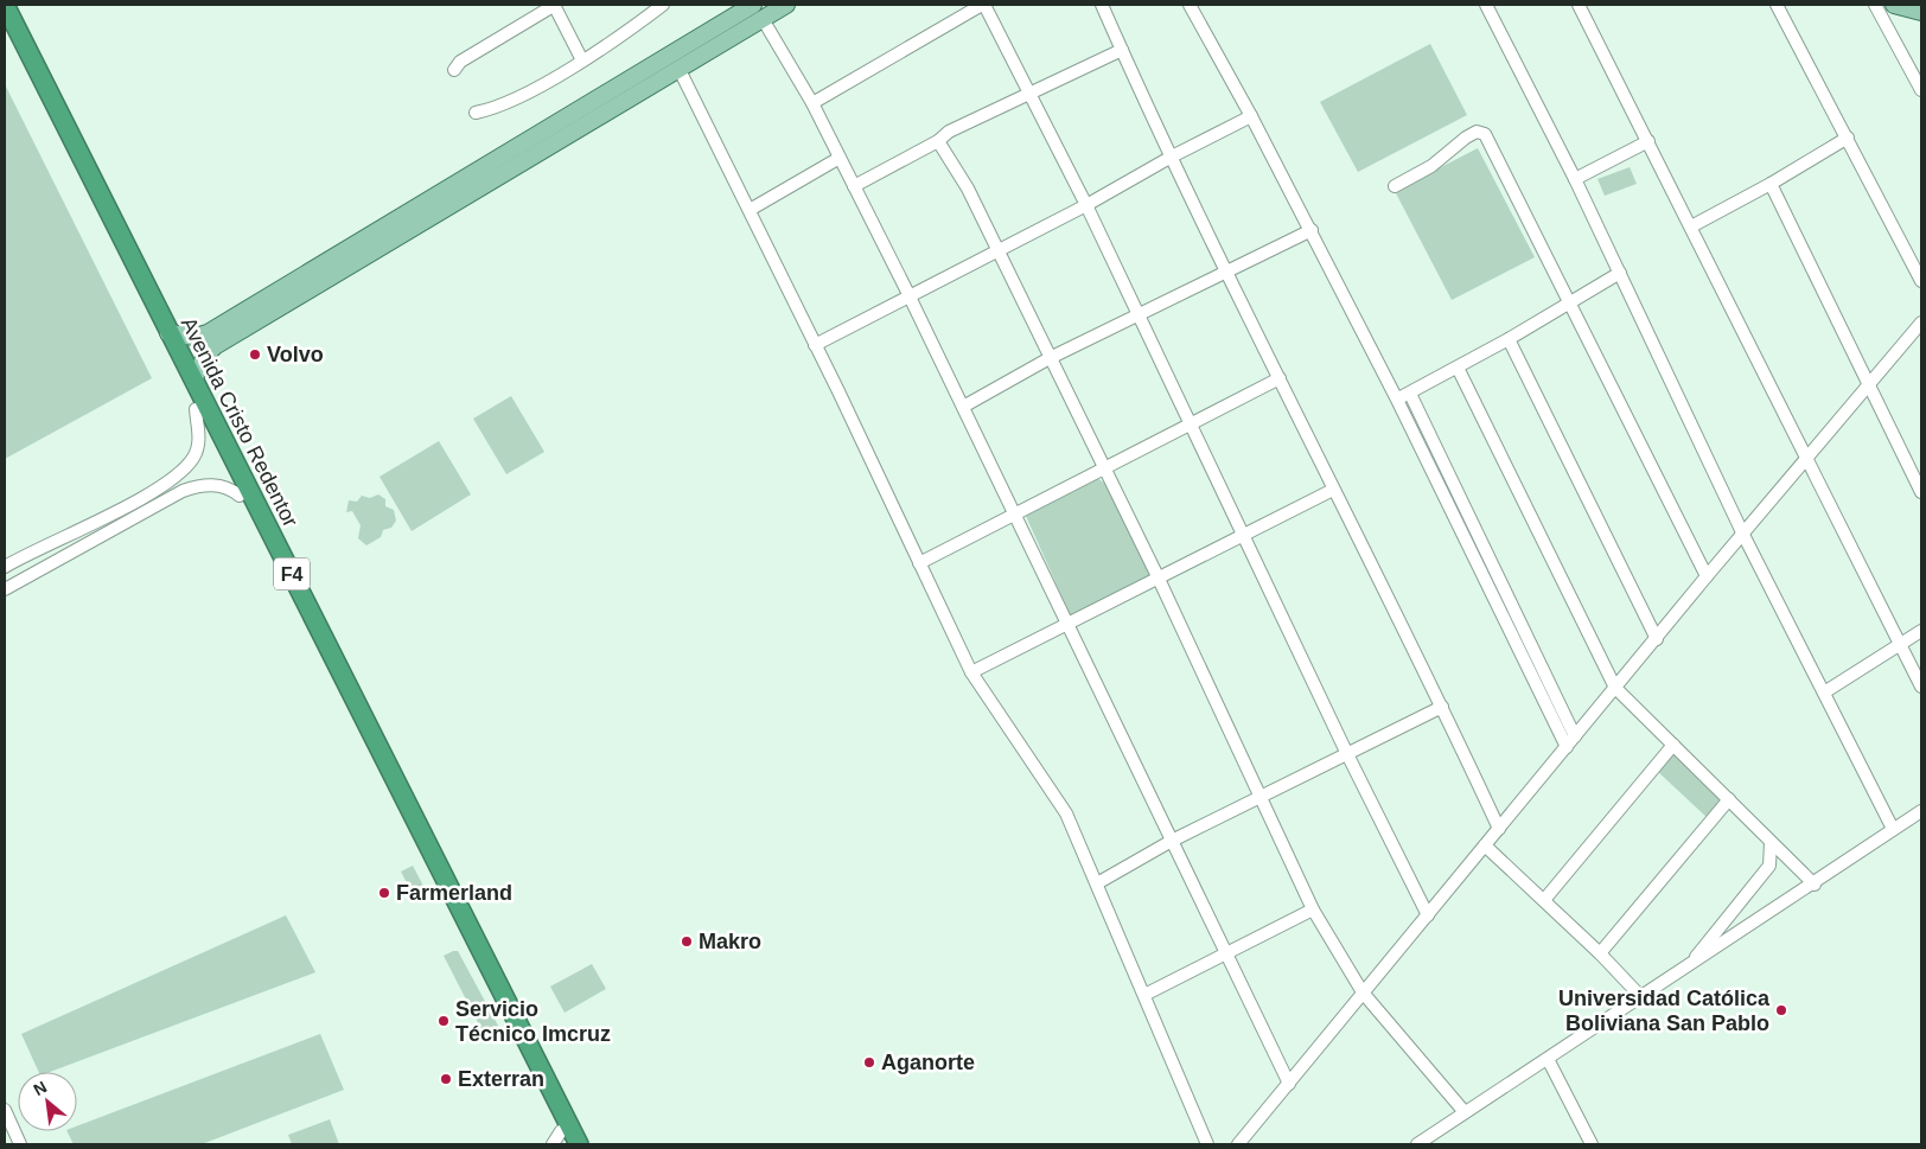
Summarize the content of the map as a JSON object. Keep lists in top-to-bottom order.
{
  "streets": {
    "highway": ["Avenida Cristo Redentor", "F4"]
  },
  "places": [
    "Volvo",
    "Farmerland",
    "Makro",
    "Universidad Católica Boliviana San Pablo",
    "Servicio Técnico Imcruz",
    "Aganorte",
    "Exterran"
  ],
  "north": "top left"
}
